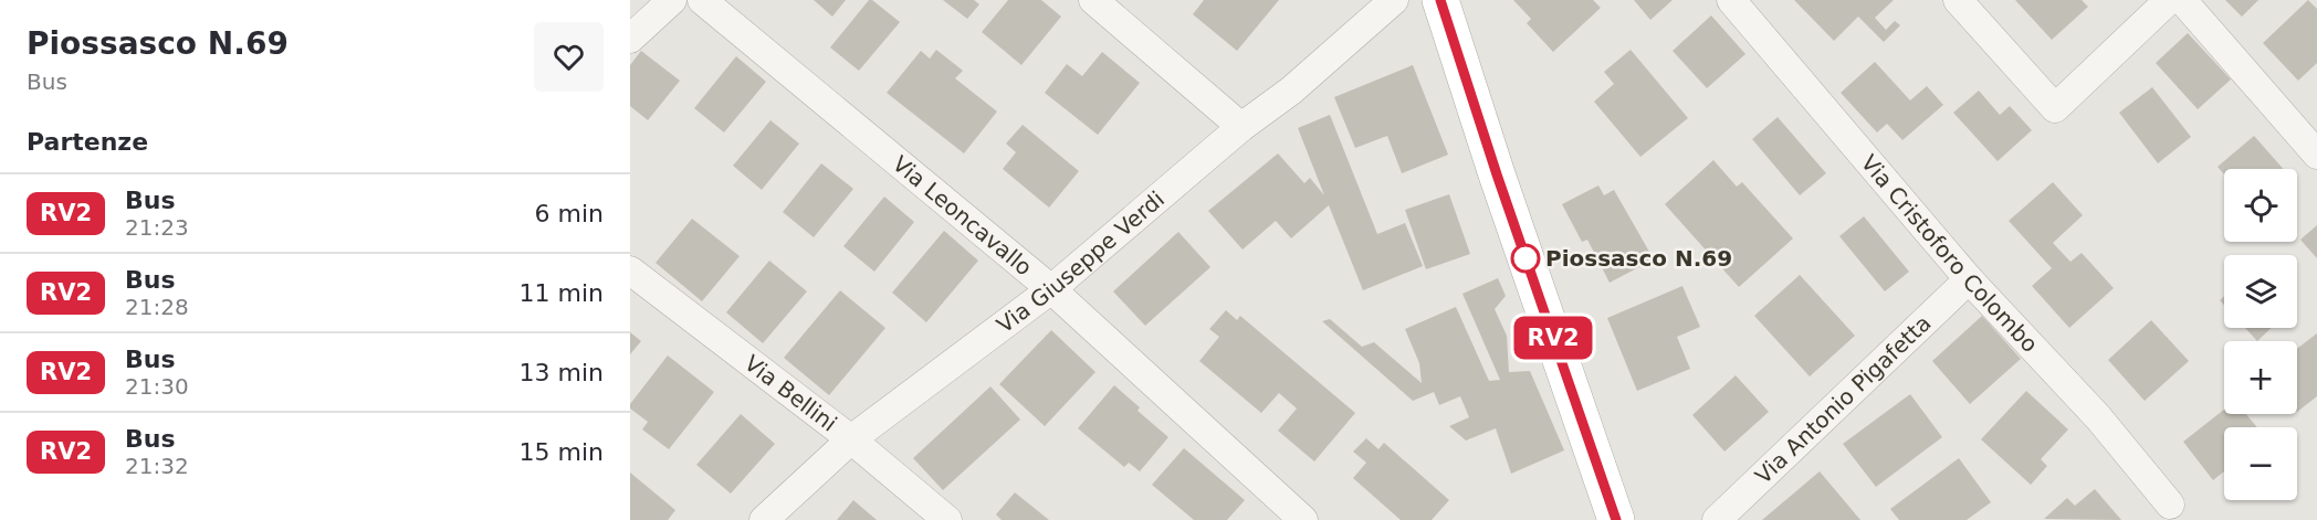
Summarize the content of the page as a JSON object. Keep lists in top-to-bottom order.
{
  "streets": {
    "street": [
      "Via Leoncavallo",
      "Via Cristoforo Colombo",
      "Via Giuseppe Verdi",
      "Via Bellini",
      "Via Antonio Pigafetta"
    ]
  },
  "crossings": [
    ["Via Leoncavallo", "Via Giuseppe Verdi"],
    ["Via Cristoforo Colombo", "Via Antonio Pigafetta"],
    ["Via Giuseppe Verdi", "Via Bellini"]
  ],
  "places": ["Piossasco N.69"],
  "lines": ["bus line RV2"],
  "page": {
    "heading": [
      ["Piossasco N.69", "Bus"],
      "Partenze"
    ],
    "on_map": "RV2",
    "map_buttons": ["+", "−"],
    "list": [
      {
        "mark": "RV2",
        "name": "Bus",
        "note": "21:23",
        "value": "6 min"
      },
      {
        "mark": "RV2",
        "name": "Bus",
        "note": "21:28",
        "value": "11 min"
      },
      {
        "mark": "RV2",
        "name": "Bus",
        "note": "21:30",
        "value": "13 min"
      },
      {
        "mark": "RV2",
        "name": "Bus",
        "note": "21:32",
        "value": "15 min"
      }
    ]
  }
}
